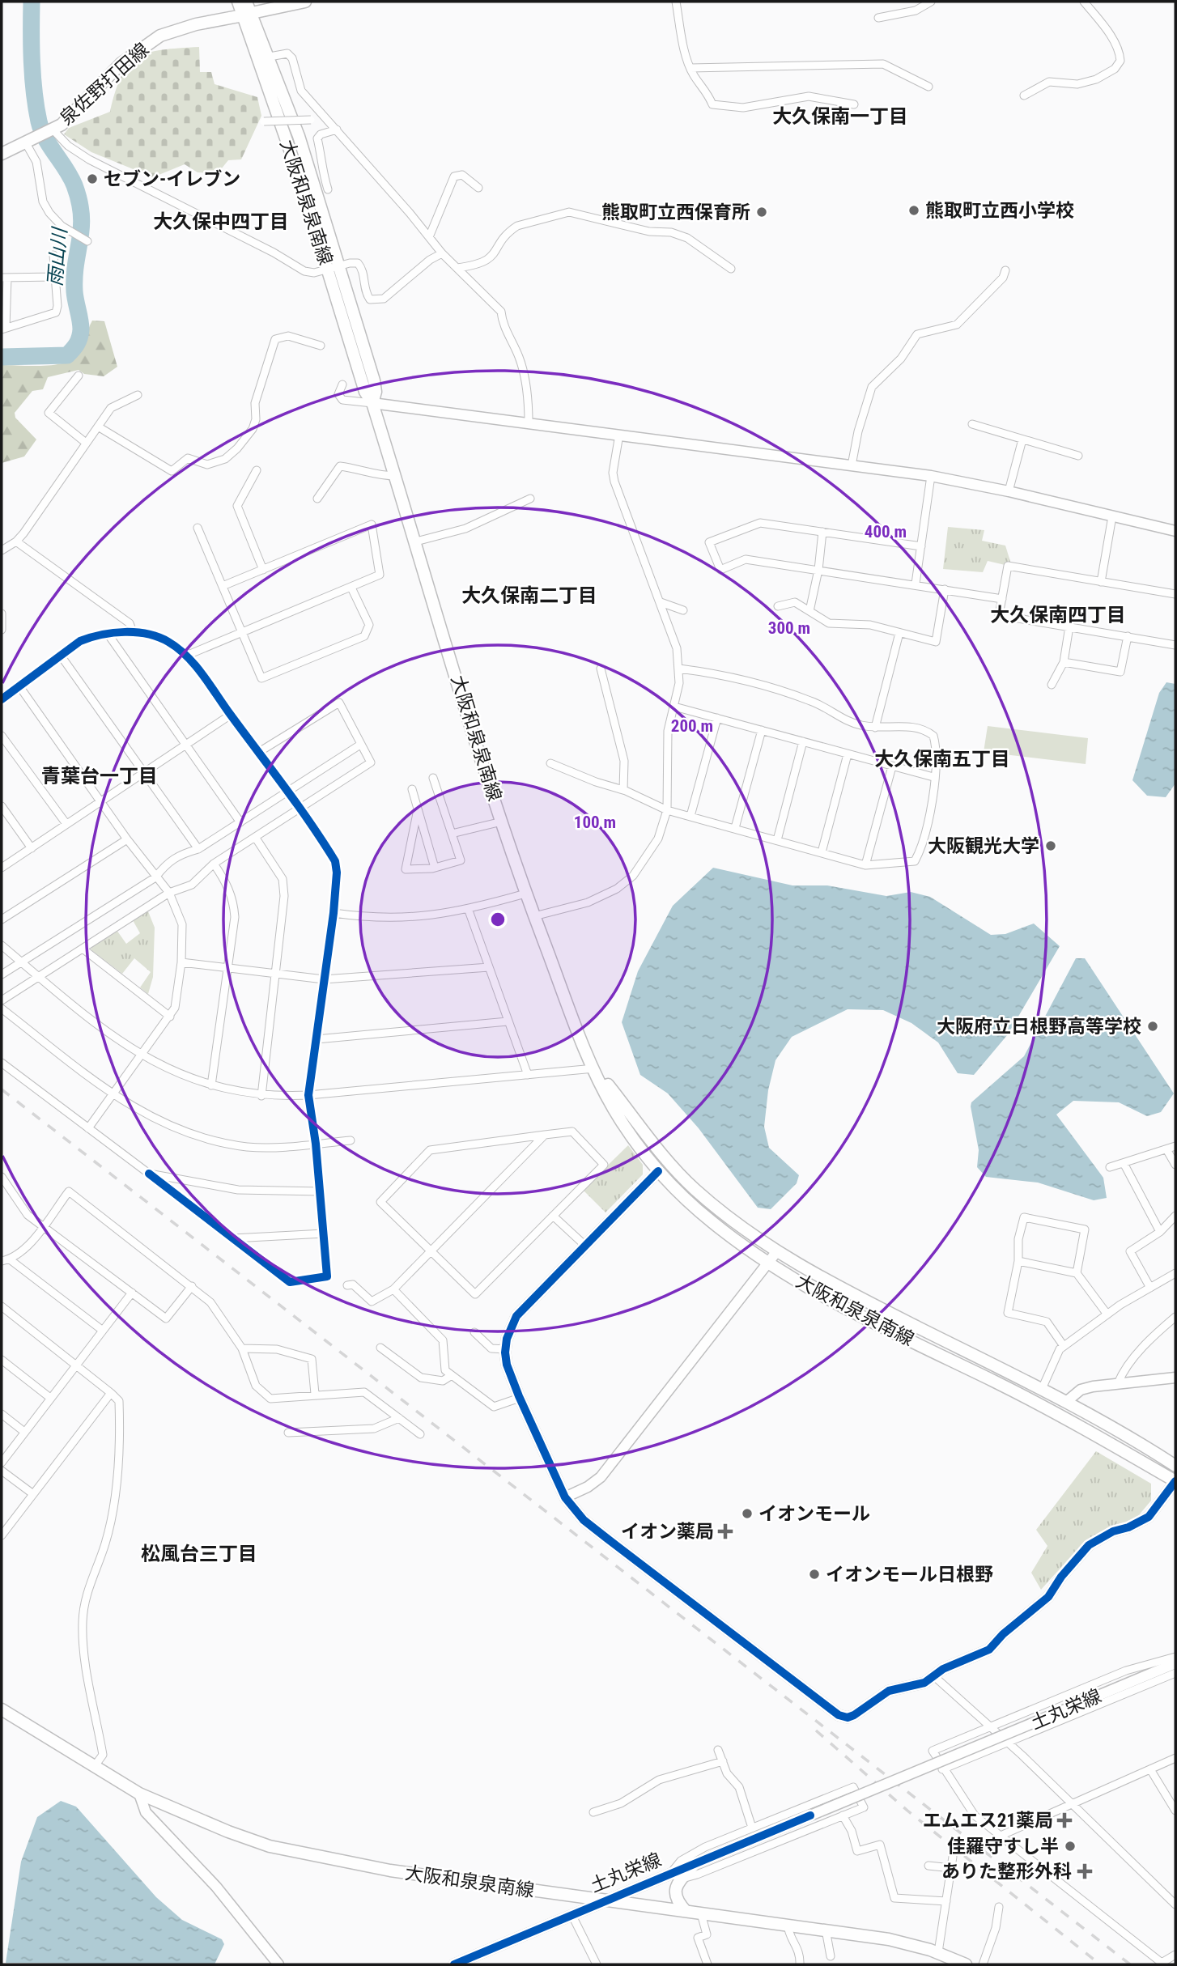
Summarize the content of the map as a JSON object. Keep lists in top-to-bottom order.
{
  "streets": {
    "main road": ["泉佐野打田線", "大阪和泉泉南線"],
    "street": ["土丸栄線"]
  },
  "crossings": [
    ["泉佐野打田線", "大阪和泉泉南線"],
    ["大阪和泉泉南線", "土丸栄線"]
  ],
  "districts": [
    "大久保南一丁目",
    "大久保中四丁目",
    "大久保南二丁目",
    "大久保南四丁目",
    "大久保南五丁目",
    "青葉台一丁目",
    "松風台三丁目"
  ],
  "water": ["雨山川"],
  "places": {
    "other": [
      "セブン-イレブン",
      "熊取町立西小学校",
      "熊取町立西保育所",
      "大阪観光大学",
      "大阪府立日根野高等学校",
      "イオンモール",
      "イオンモール日根野",
      "佳羅守すし半"
    ],
    "health": ["イオン薬局", "エムエス21薬局", "ありた整形外科"]
  },
  "rings": [
    "400 m",
    "300 m",
    "200 m",
    "100 m"
  ]
}
